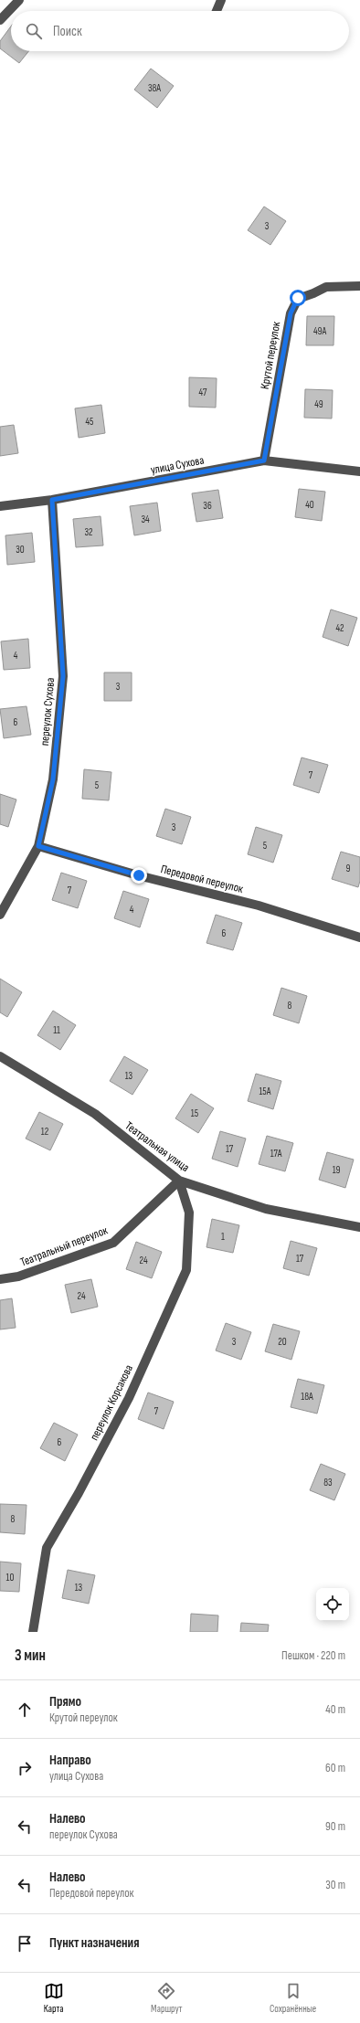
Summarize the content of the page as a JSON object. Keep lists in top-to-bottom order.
{
  "streets": {
    "street": [
      "Крутой переулок",
      "улица Сухова",
      "переулок Сухова",
      "Передовой переулок",
      "Театральная улица",
      "Театральный переулок",
      "переулок Корсакова"
    ]
  },
  "crossings": [
    ["Крутой переулок", "улица Сухова"],
    ["улица Сухова", "переулок Сухова"],
    ["переулок Сухова", "Передовой переулок"],
    ["Театральная улица", "Театральный переулок"],
    ["Театральная улица", "переулок Корсакова"],
    ["Театральный переулок", "переулок Корсакова"]
  ],
  "house_numbers": [
    "38А",
    "3",
    "49А",
    "47",
    "49",
    "45",
    "40",
    "36",
    "34",
    "32",
    "30",
    "42",
    "4",
    "3",
    "6",
    "7",
    "5",
    "3",
    "5",
    "9",
    "7",
    "4",
    "6",
    "8",
    "11",
    "13",
    "15А",
    "15",
    "12",
    "17",
    "17А",
    "19",
    "1",
    "17",
    "24",
    "24",
    "3",
    "20",
    "18А",
    "7",
    "6",
    "83",
    "8",
    "10",
    "13"
  ],
  "page": {
    "search": "Поиск",
    "heading": ["3 мин", "Пешком · 220 m"],
    "list": [
      ["Прямо", "Крутой переулок", "40 m"],
      ["Направо", "улица Сухова", "60 m"],
      ["Налево", "переулок Сухова", "90 m"],
      ["Налево", "Передовой переулок", "30 m"],
      "Пункт назначения"
    ],
    "nav": ["Карта", "Маршрут", "Сохранённые"]
  }
}
